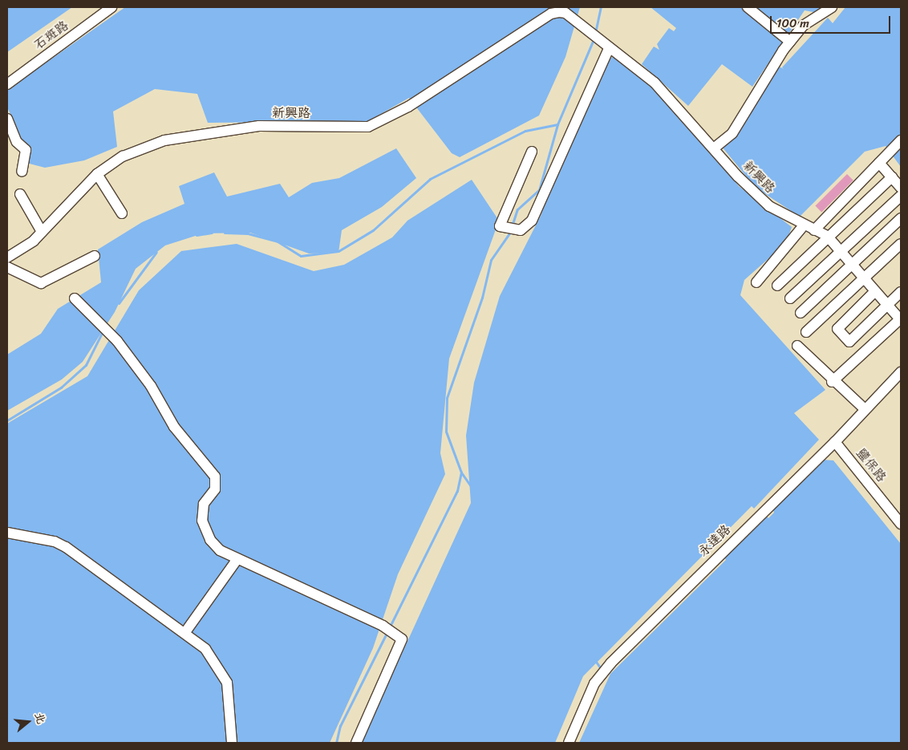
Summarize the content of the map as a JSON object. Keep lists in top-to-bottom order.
{
  "streets": {
    "street": [
      "石斑路",
      "新興路",
      "鹽保路",
      "永達路"
    ]
  },
  "crossings": [
    ["鹽保路", "永達路"]
  ],
  "scale_bar": "100 m",
  "north": "right"
}
